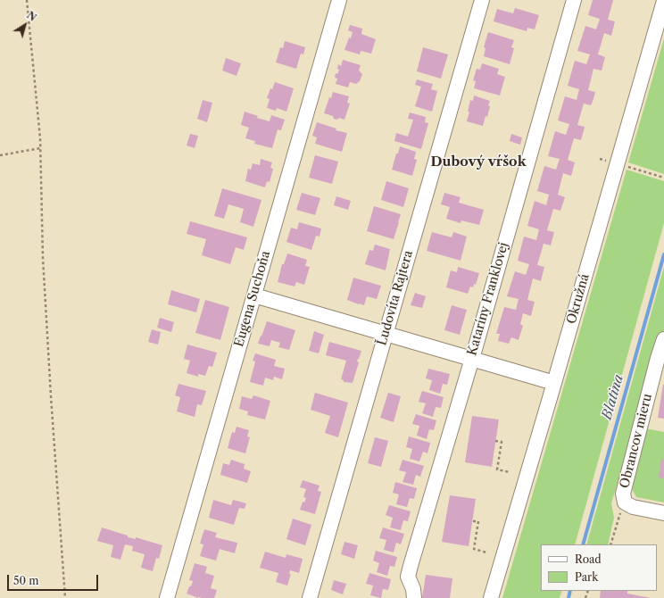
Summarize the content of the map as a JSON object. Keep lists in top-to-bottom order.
{
  "streets": {
    "street": [
      "Ľudovíta Rajtera",
      "Eugena Suchoňa",
      "Kataríny Franklovej",
      "Okružná",
      "Obrancov mieru"
    ]
  },
  "districts": ["Dubový vŕšok"],
  "water": ["Blatina"],
  "legend": ["Road", "Park"],
  "scale_bar": "50 m",
  "north": "top right"
}
